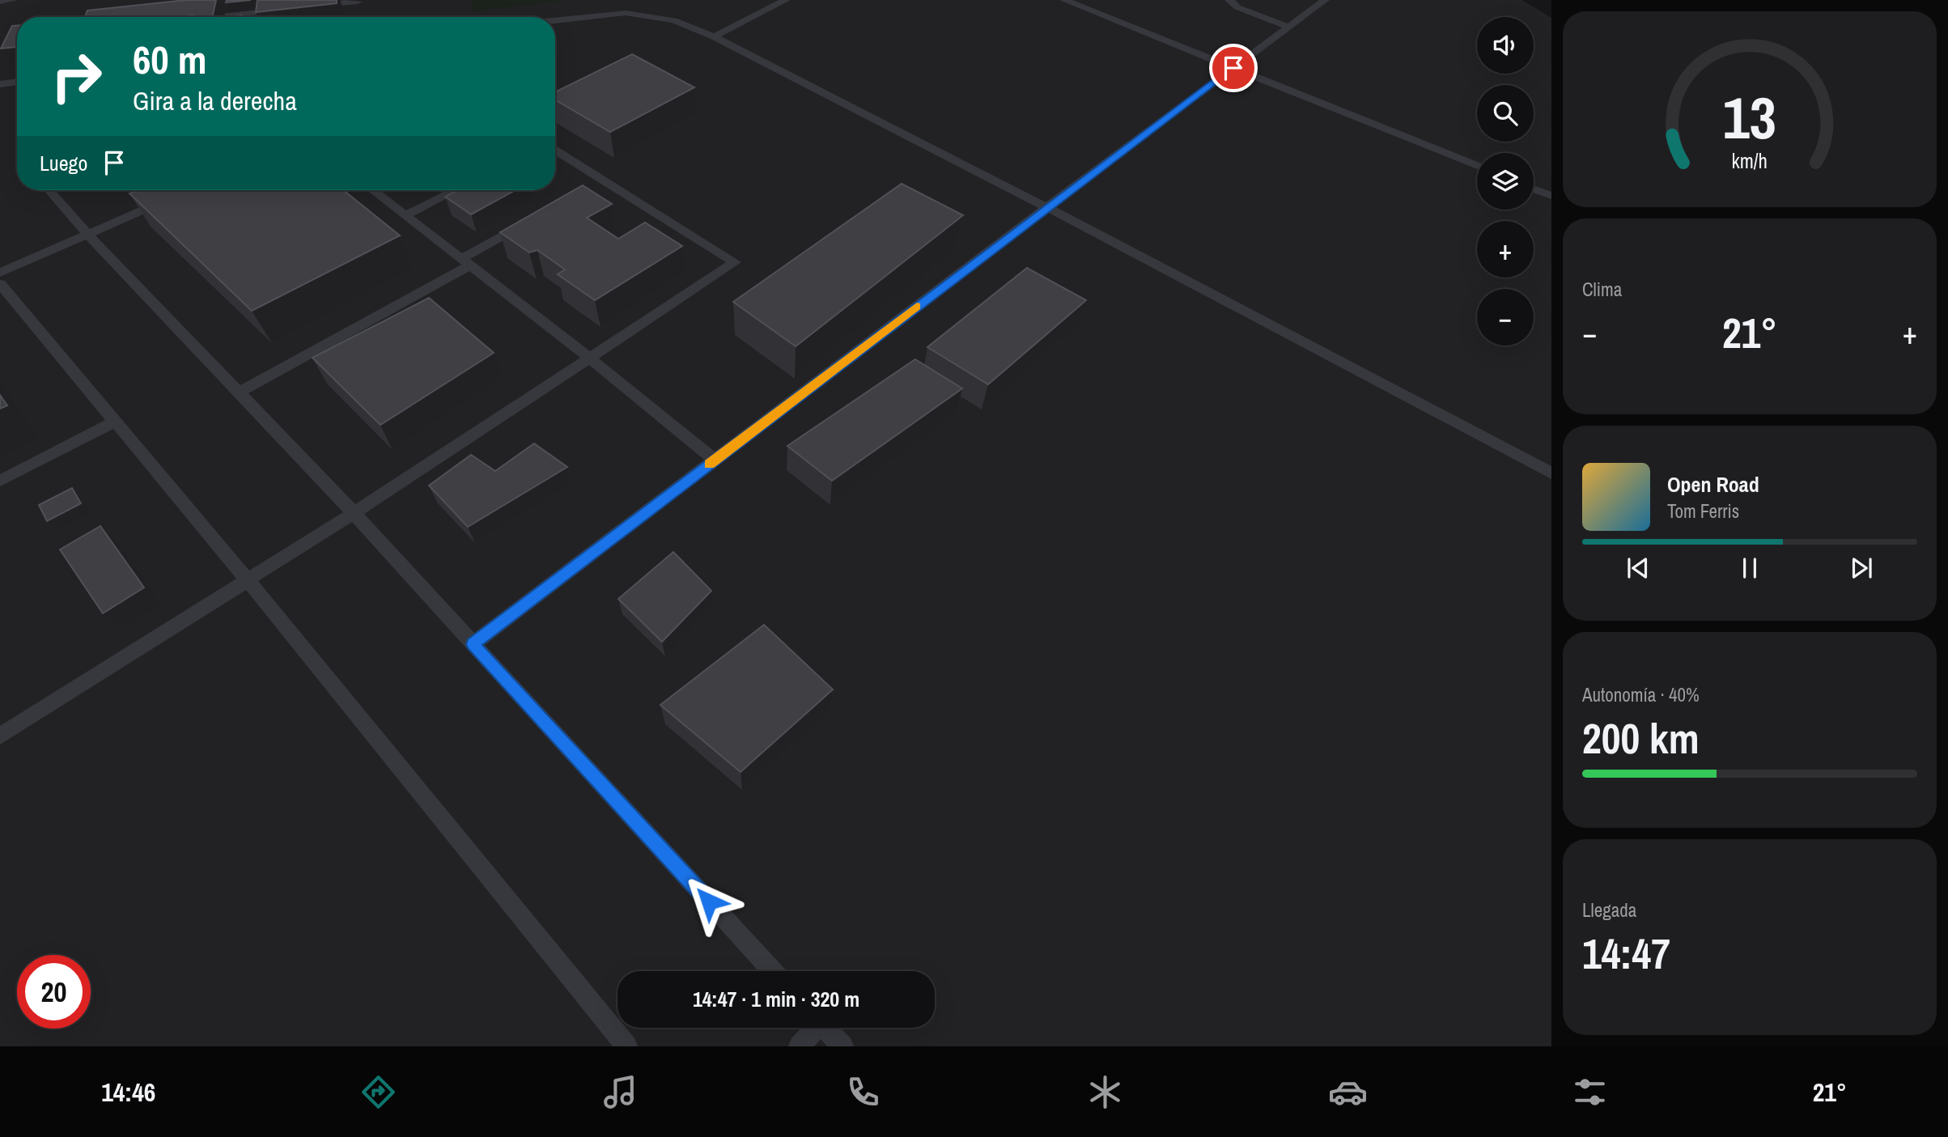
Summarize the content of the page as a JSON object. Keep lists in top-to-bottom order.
{
  "page": {
    "map_buttons": ["+", "−"],
    "turn": ["60 m", "Gira a la derecha"],
    "then": "Luego",
    "tile": [
      "Clima",
      ["Autonomía · 40%", "200 km"],
      ["Llegada", "14:47"]
    ],
    "heat": ["−", "21°", "+"],
    "song": ["Open Road", "Tom Ferris"],
    "limit": "20",
    "trip": "14:47 · 1 min · 320 m",
    "tabs": ["14:46", "21°"],
    "gauge": ["13", "km/h"]
  }
}
